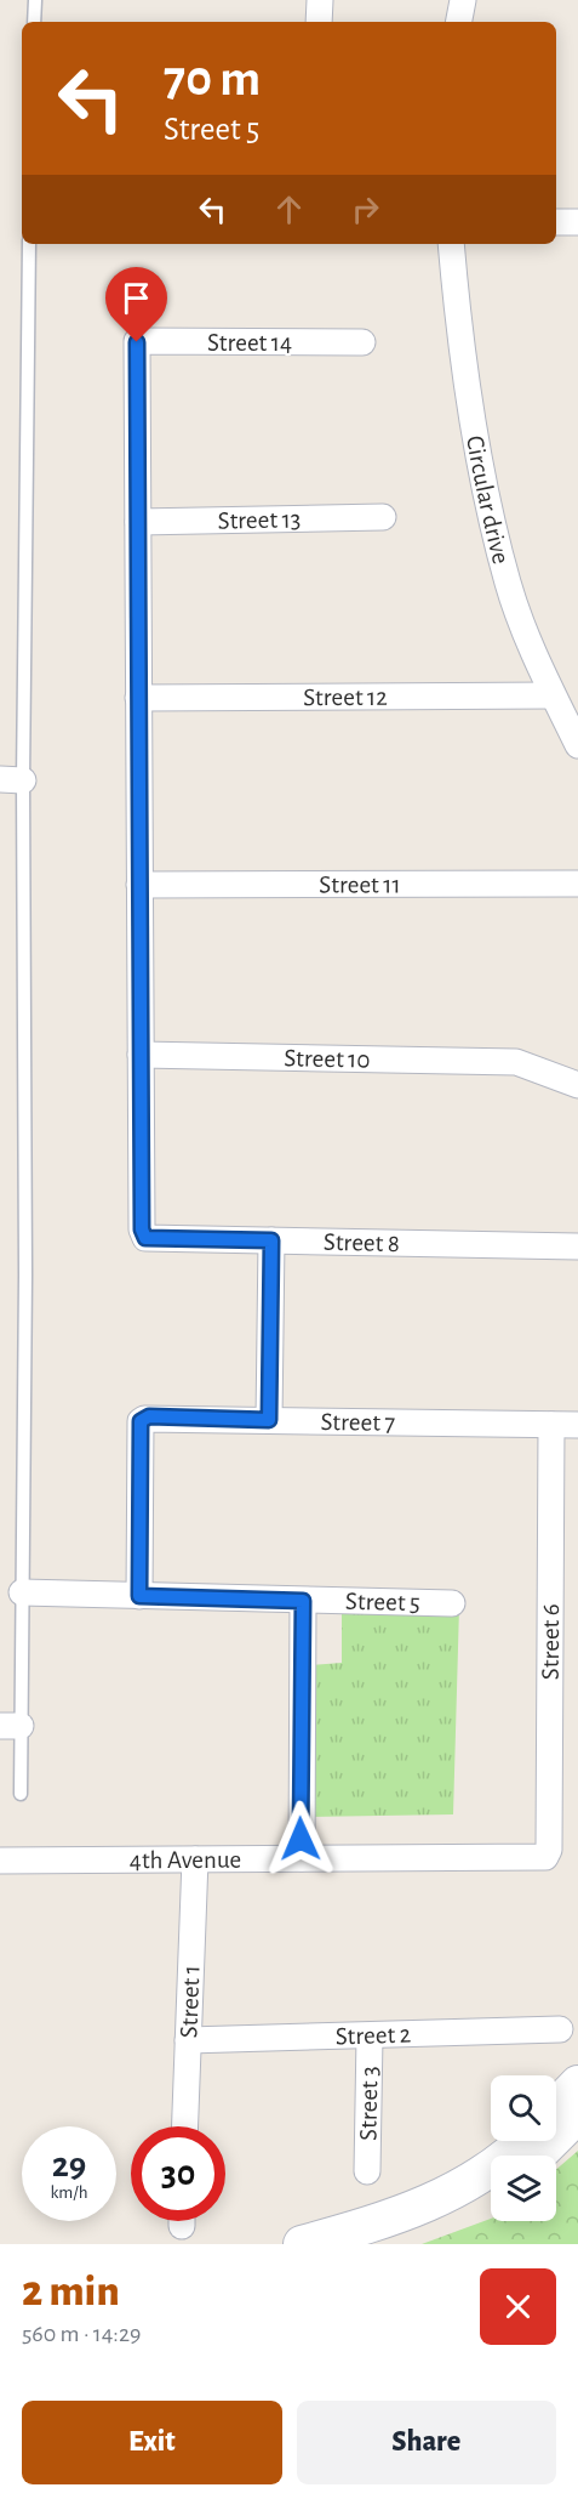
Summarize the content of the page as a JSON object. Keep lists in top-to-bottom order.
{
  "streets": {
    "street": [
      "Street 14",
      "Circular drive",
      "Street 13",
      "Street 12",
      "Street 11",
      "Street 10",
      "Street 8",
      "Street 7",
      "Street 5",
      "Street 6",
      "4th Avenue",
      "Street 1",
      "Street 2",
      "Street 3"
    ]
  },
  "crossings": [
    ["Street 14", "Street 13"],
    ["Circular drive", "Street 12"],
    ["Street 10", "Street 8"],
    ["Street 7", "Street 5"],
    ["Street 7", "Street 6"],
    ["Street 6", "4th Avenue"],
    ["4th Avenue", "Street 1"],
    ["Street 1", "Street 2"],
    ["Street 2", "Street 3"]
  ],
  "page": {
    "turn": ["70 m", "Street 5"],
    "speed": "29 km/h",
    "limit": "30",
    "heading": ["2 min", "560 m · 14:29"],
    "buttons": ["Exit", "Share"]
  }
}
